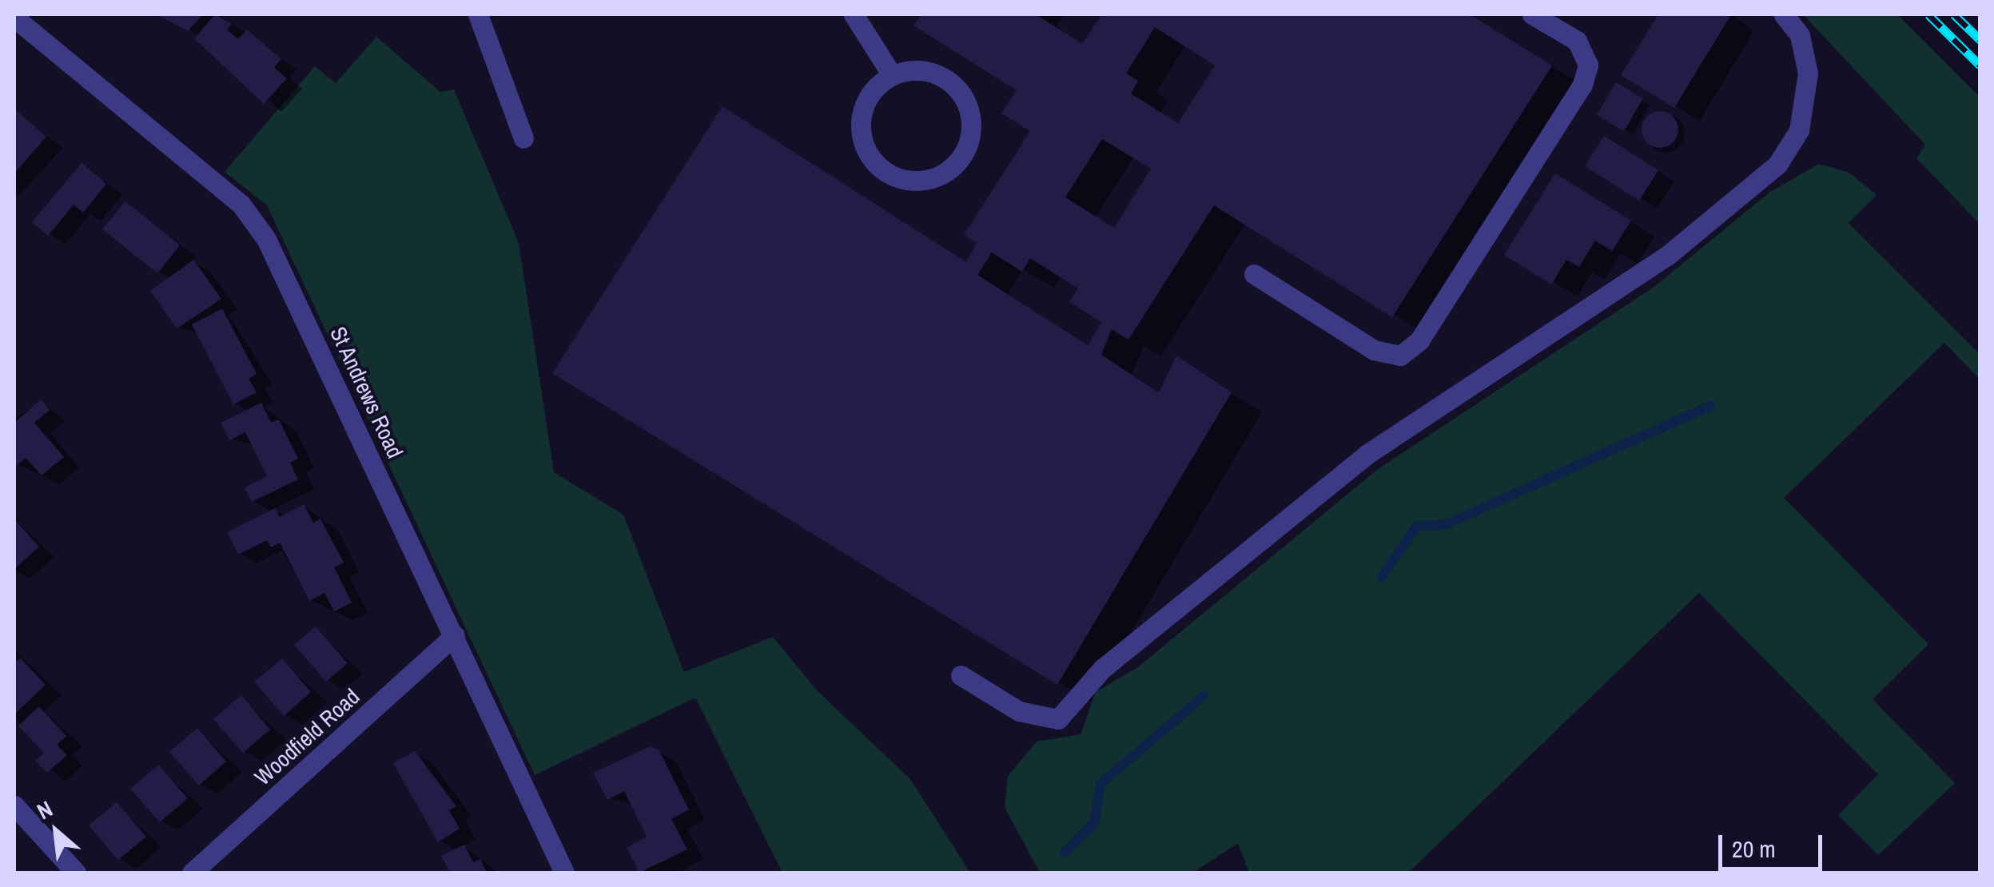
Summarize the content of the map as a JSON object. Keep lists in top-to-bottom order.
{
  "streets": {
    "street": ["St Andrews Road", "Woodfield Road"]
  },
  "crossings": [
    ["St Andrews Road", "Woodfield Road"]
  ],
  "scale_bar": "20 m",
  "north": "top left"
}
